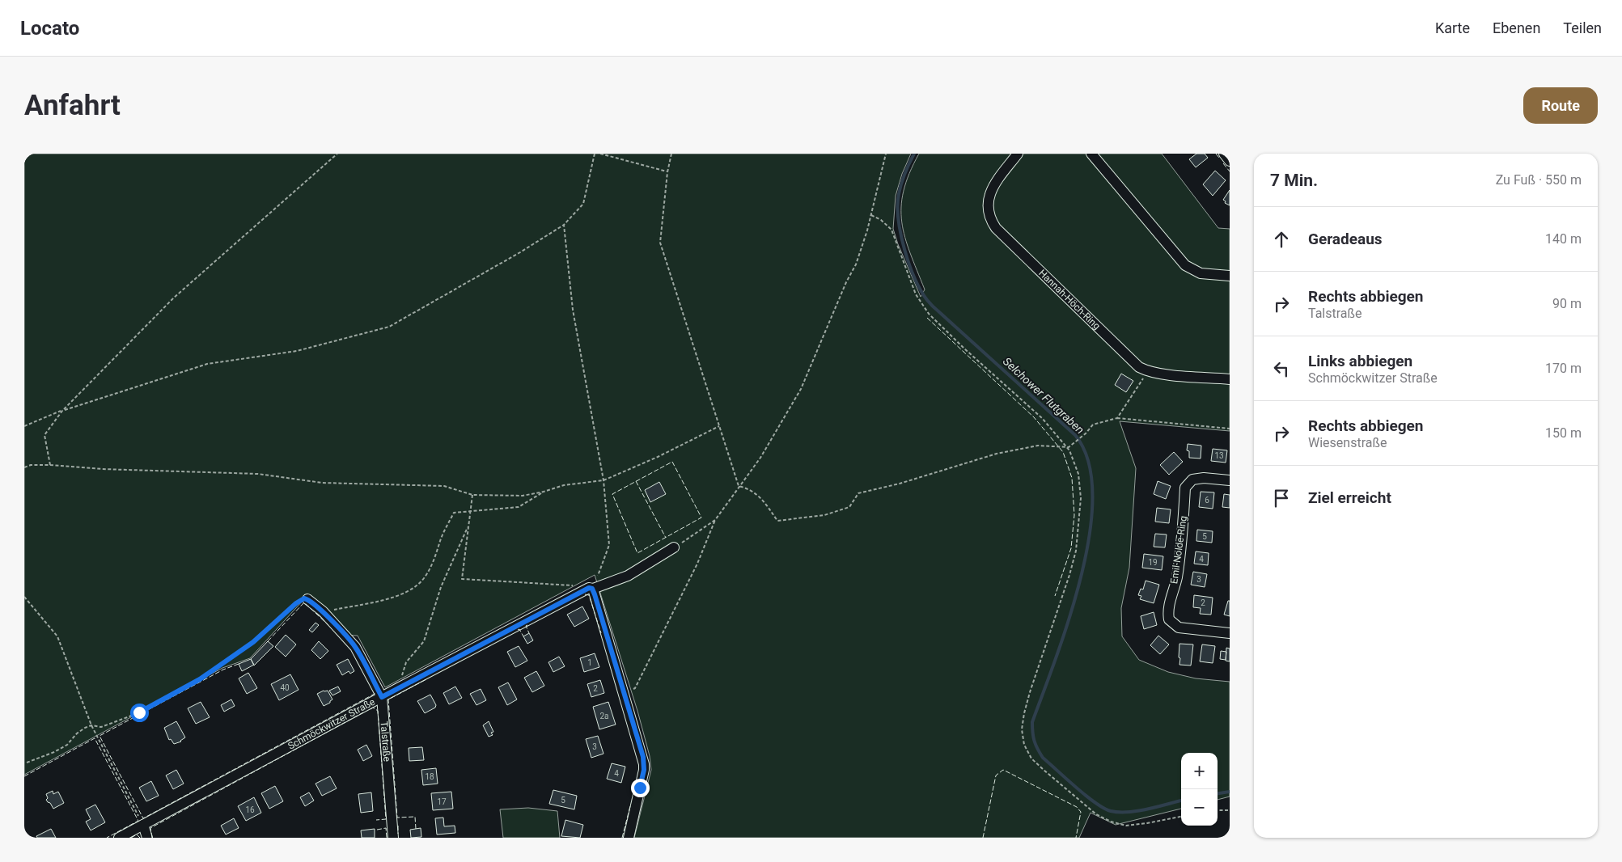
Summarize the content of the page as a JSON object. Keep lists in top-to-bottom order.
{
  "streets": {
    "street": [
      "Hannah-Höch-Ring",
      "Emil-Nolde-Ring",
      "Schmöckwitzer Straße",
      "Talstraße"
    ]
  },
  "crossings": [
    ["Schmöckwitzer Straße", "Talstraße"]
  ],
  "water": ["Selchower Flutgraben"],
  "house_numbers": [
    "13",
    "6",
    "5",
    "4",
    "19",
    "3",
    "2",
    "1",
    "40",
    "2",
    "2a",
    "3",
    "4",
    "18",
    "5",
    "17",
    "16"
  ],
  "page": {
    "header": "Locato",
    "nav": ["Karte", "Ebenen", "Teilen"],
    "buttons": "Route",
    "title": "Anfahrt",
    "heading": ["7 Min.", "Zu Fuß · 550 m"],
    "list": [
      ["Geradeaus", "140 m"],
      ["Rechts abbiegen", "Talstraße", "90 m"],
      ["Links abbiegen", "Schmöckwitzer Straße", "170 m"],
      ["Rechts abbiegen", "Wiesenstraße", "150 m"],
      "Ziel erreicht"
    ],
    "map_buttons": ["+", "−"]
  }
}
